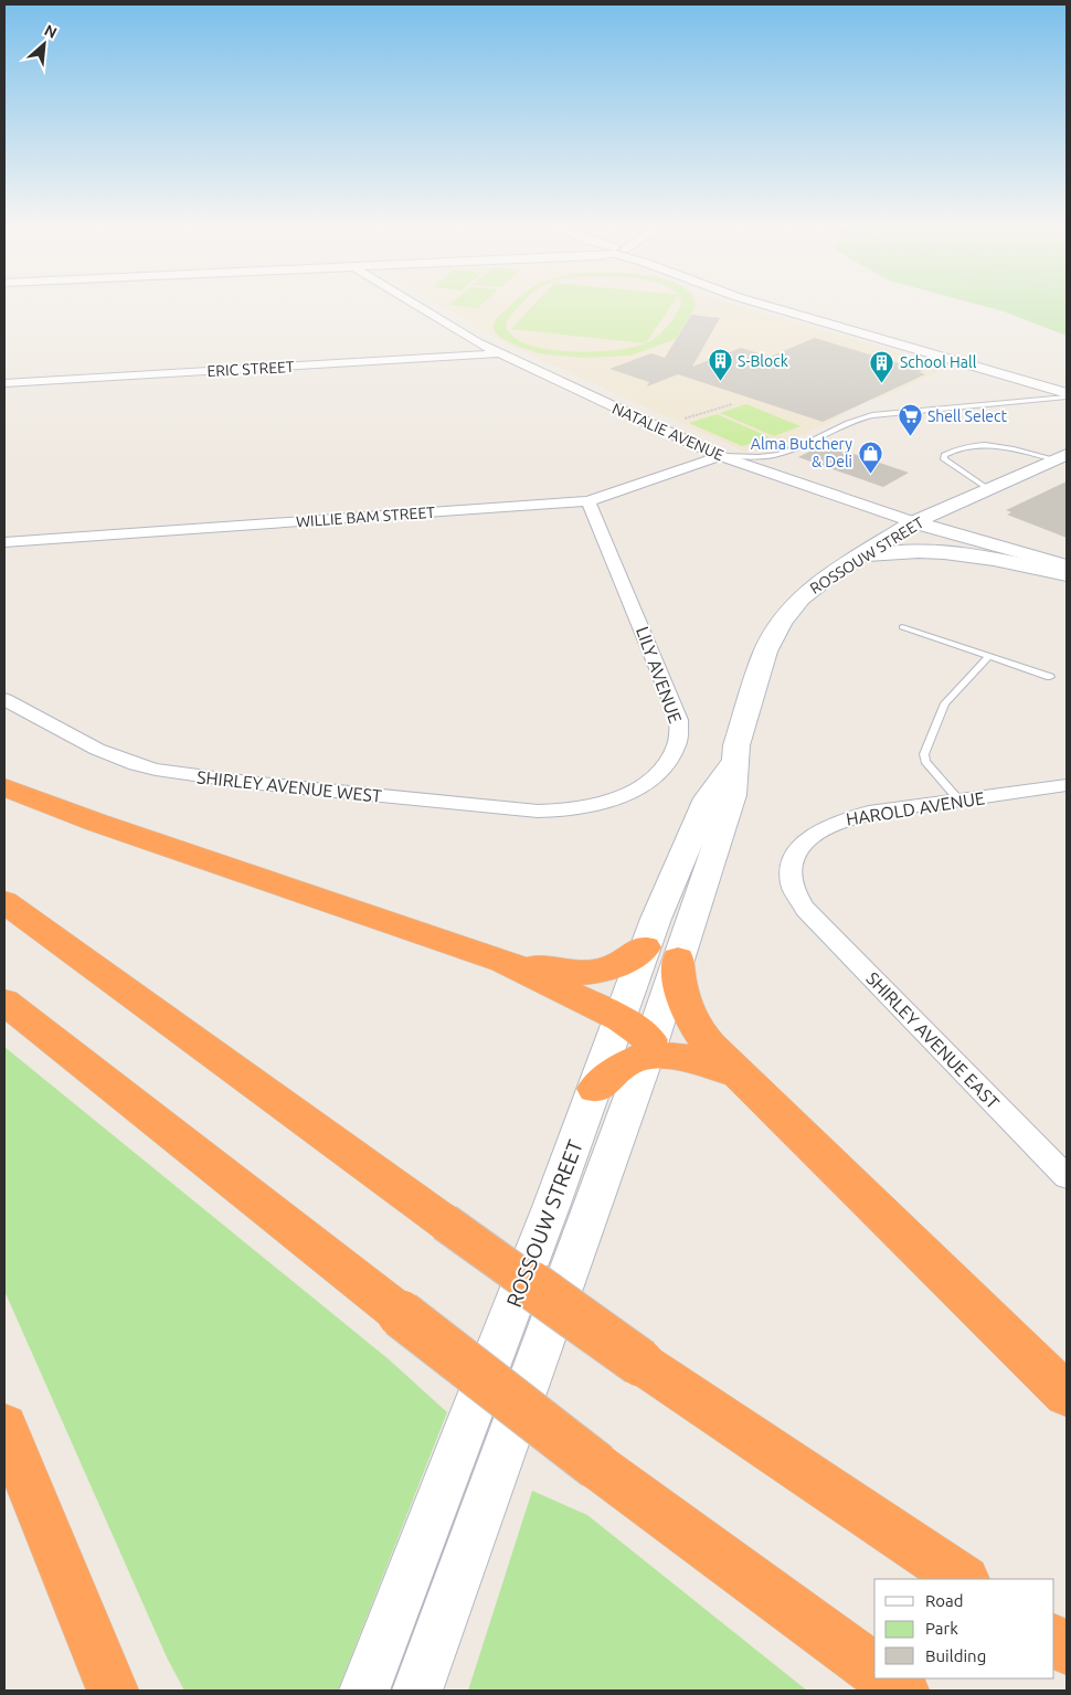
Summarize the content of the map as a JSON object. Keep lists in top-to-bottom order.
{
  "streets": {
    "main road": ["ROSSOUW STREET"],
    "street": [
      "ERIC STREET",
      "NATALIE AVENUE",
      "WILLIE BAM STREET",
      "LILY AVENUE",
      "SHIRLEY AVENUE WEST",
      "HAROLD AVENUE",
      "SHIRLEY AVENUE EAST"
    ]
  },
  "crossings": [
    ["ERIC STREET", "NATALIE AVENUE"],
    ["NATALIE AVENUE", "WILLIE BAM STREET"],
    ["NATALIE AVENUE", "ROSSOUW STREET"],
    ["WILLIE BAM STREET", "LILY AVENUE"],
    ["LILY AVENUE", "SHIRLEY AVENUE WEST"],
    ["HAROLD AVENUE", "SHIRLEY AVENUE EAST"]
  ],
  "places": {
    "building": ["S-Block", "School Hall"],
    "supermarket": ["Shell Select"],
    "shop": ["Alma Butchery & Deli"]
  },
  "legend": ["Road", "Park", "Building"],
  "north": "top right"
}
